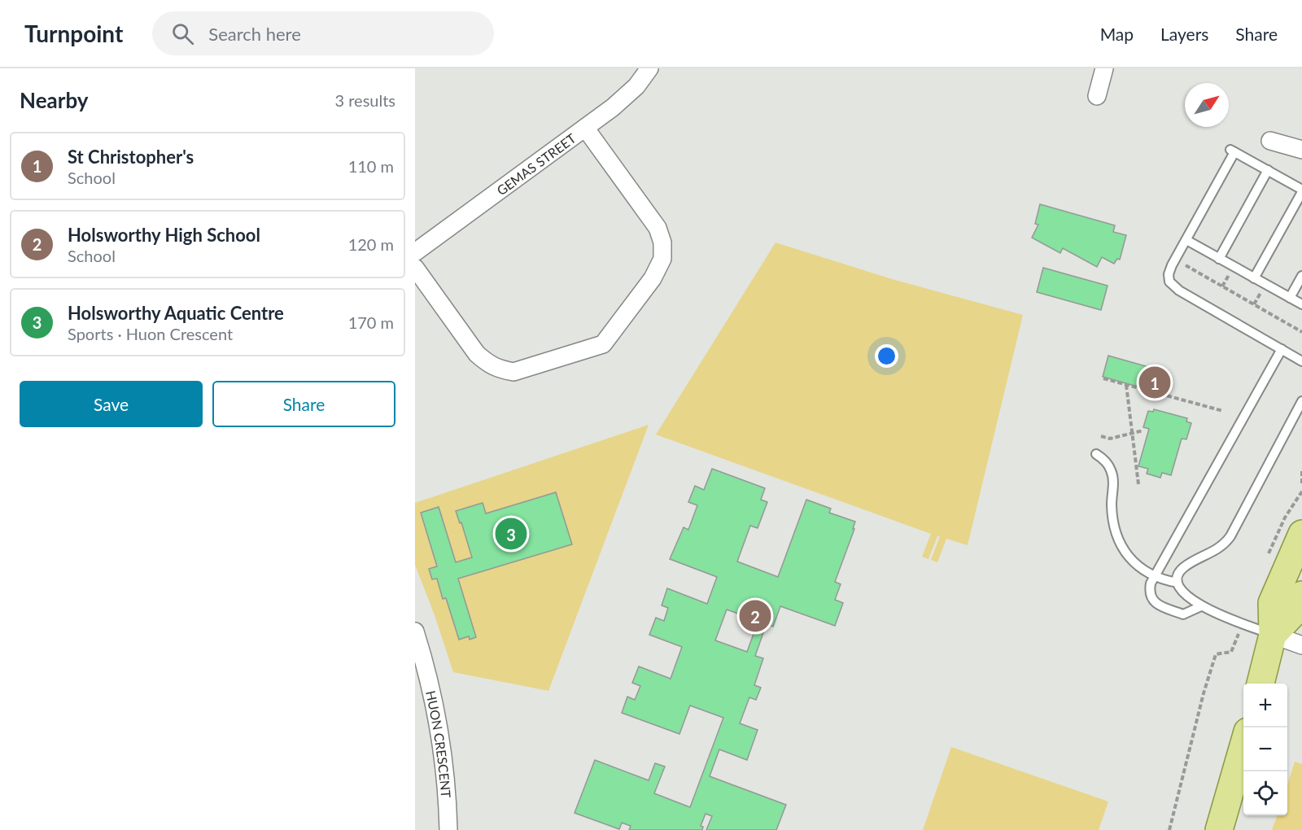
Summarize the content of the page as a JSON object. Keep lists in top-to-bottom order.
{
  "streets": {
    "street": ["GEMAS STREET", "HUON CRESCENT"]
  },
  "north": "top right",
  "page": {
    "header": "Turnpoint",
    "search": "Search here",
    "nav": ["Map", "Layers", "Share"],
    "heading": ["Nearby", "3 results"],
    "list": [
      {
        "mark": "1",
        "name": "St Christopher's",
        "note": "School",
        "value": "110 m"
      },
      {
        "mark": "2",
        "name": "Holsworthy High School",
        "note": "School",
        "value": "120 m"
      },
      {
        "mark": "3",
        "name": "Holsworthy Aquatic Centre",
        "note": "Sports · Huon Crescent",
        "value": "170 m"
      }
    ],
    "pins": ["1", "3", "2"],
    "buttons": ["Save", "Share"],
    "map_buttons": ["+", "−"]
  }
}
